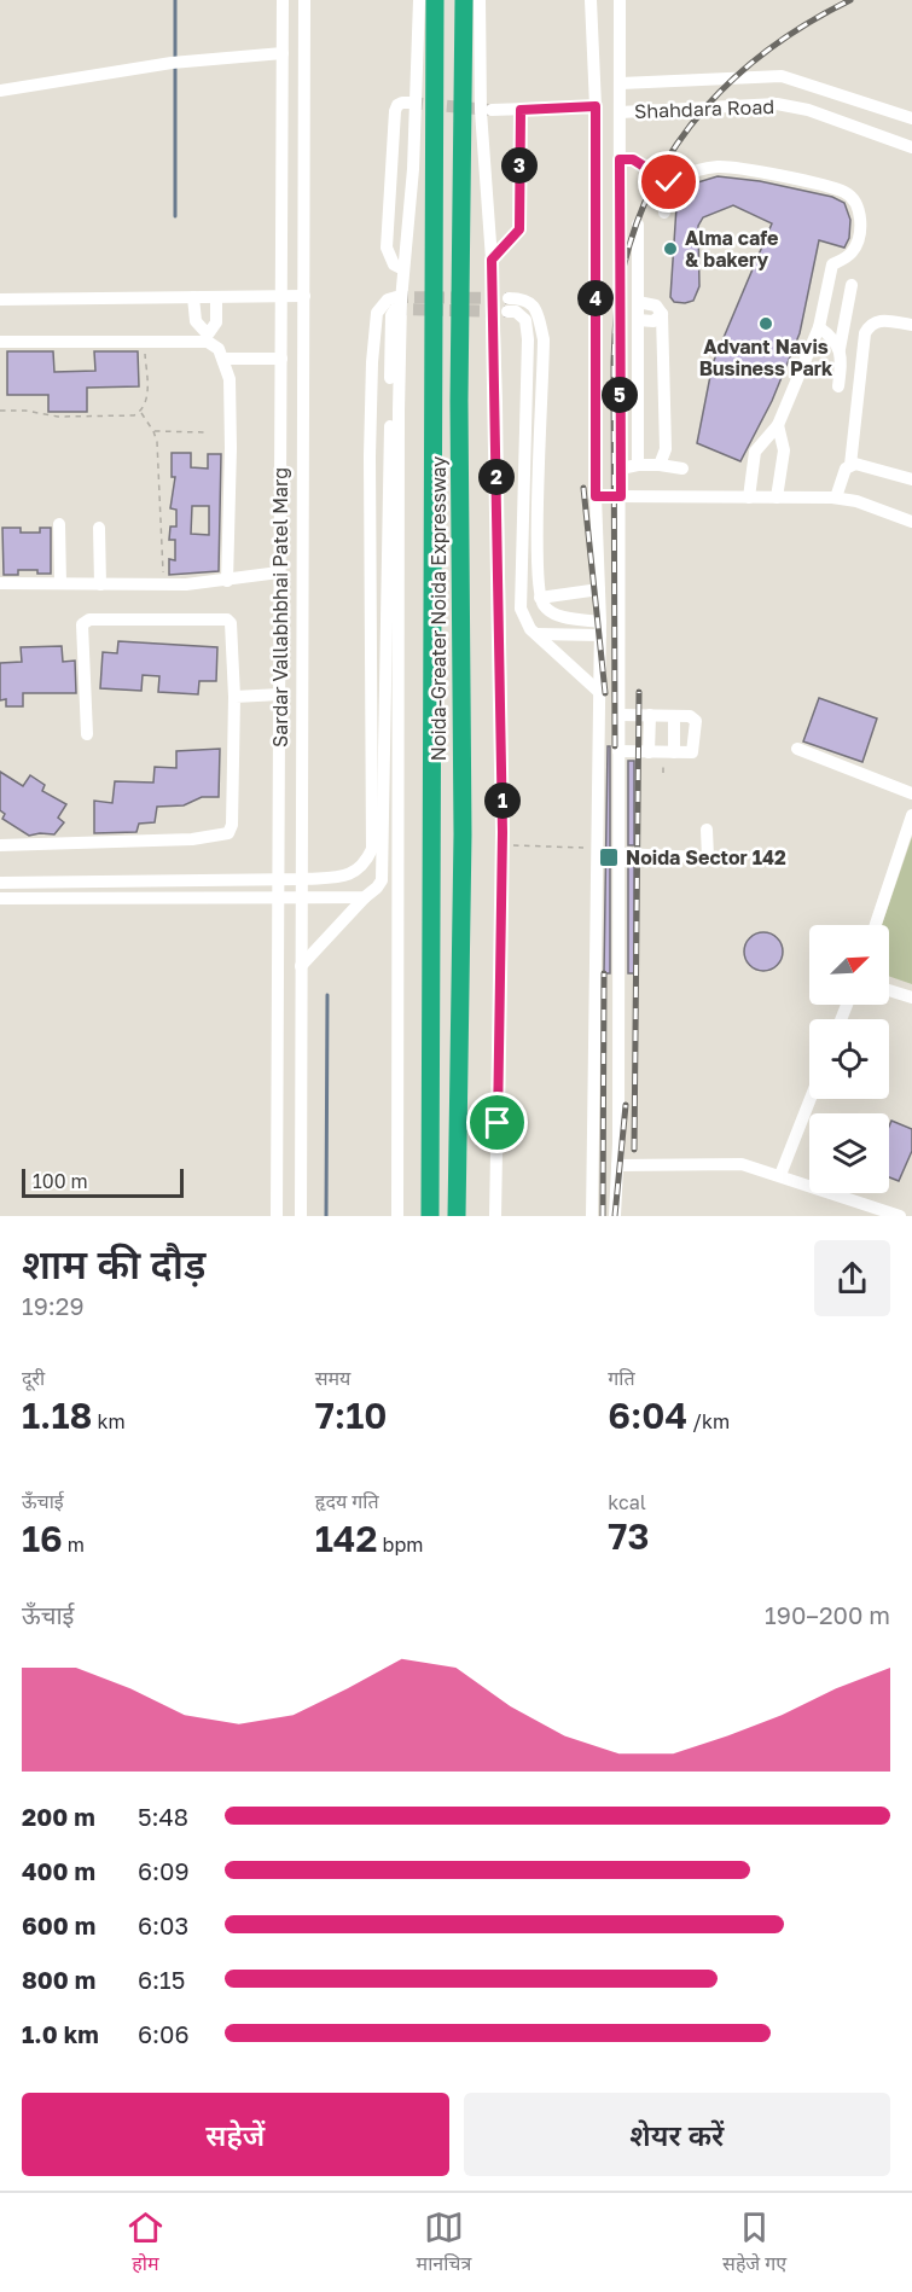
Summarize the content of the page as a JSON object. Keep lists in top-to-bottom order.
{
  "streets": {
    "highway": ["Noida-Greater Noida Expressway"],
    "street": ["Shahdara Road", "Sardar Vallabhbhai Patel Marg"]
  },
  "places": {
    "other": ["Alma cafe & bakery", "Advant Navis Business Park"],
    "transit": ["Noida Sector 142"]
  },
  "scale_bar": "100 m",
  "north": "top right",
  "page": {
    "pins": [
      "3",
      "4",
      "5",
      "2",
      "1"
    ],
    "scale": "100 m",
    "heading": ["शाम की दौड़", "19:29"],
    "stats": [
      ["दूरी", "1.18 km"],
      ["समय", "7:10"],
      ["गति", "6:04 /km"],
      ["ऊँचाई", "16 m"],
      ["हृदय गति", "142 bpm"],
      ["kcal", "73"]
    ],
    "chart": ["ऊँचाई", "190–200 m"],
    "list": [
      {
        "name": "200 m",
        "note": "5:48"
      },
      {
        "name": "400 m",
        "note": "6:09"
      },
      {
        "name": "600 m",
        "note": "6:03"
      },
      {
        "name": "800 m",
        "note": "6:15"
      },
      {
        "name": "1.0 km",
        "note": "6:06"
      }
    ],
    "buttons": ["सहेजें", "शेयर करें"],
    "tabs": ["होम", "मानचित्र", "सहेजे गए"]
  }
}
